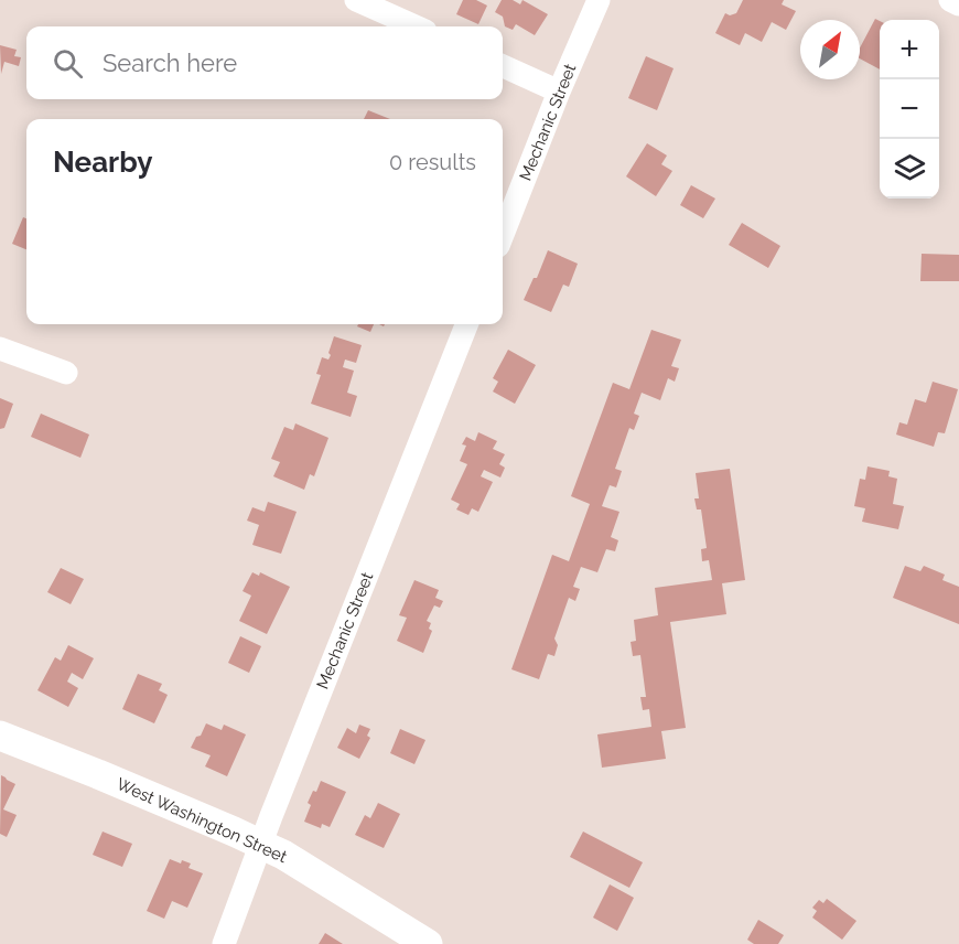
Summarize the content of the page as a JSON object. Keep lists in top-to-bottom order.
{
  "streets": {
    "main road": ["West Washington Street"],
    "street": ["Mechanic Street"]
  },
  "crossings": [
    ["Mechanic Street", "West Washington Street"]
  ],
  "north": "top right",
  "page": {
    "map_buttons": ["+", "−"],
    "search": "Search here",
    "heading": ["Nearby", "0 results"]
  }
}
